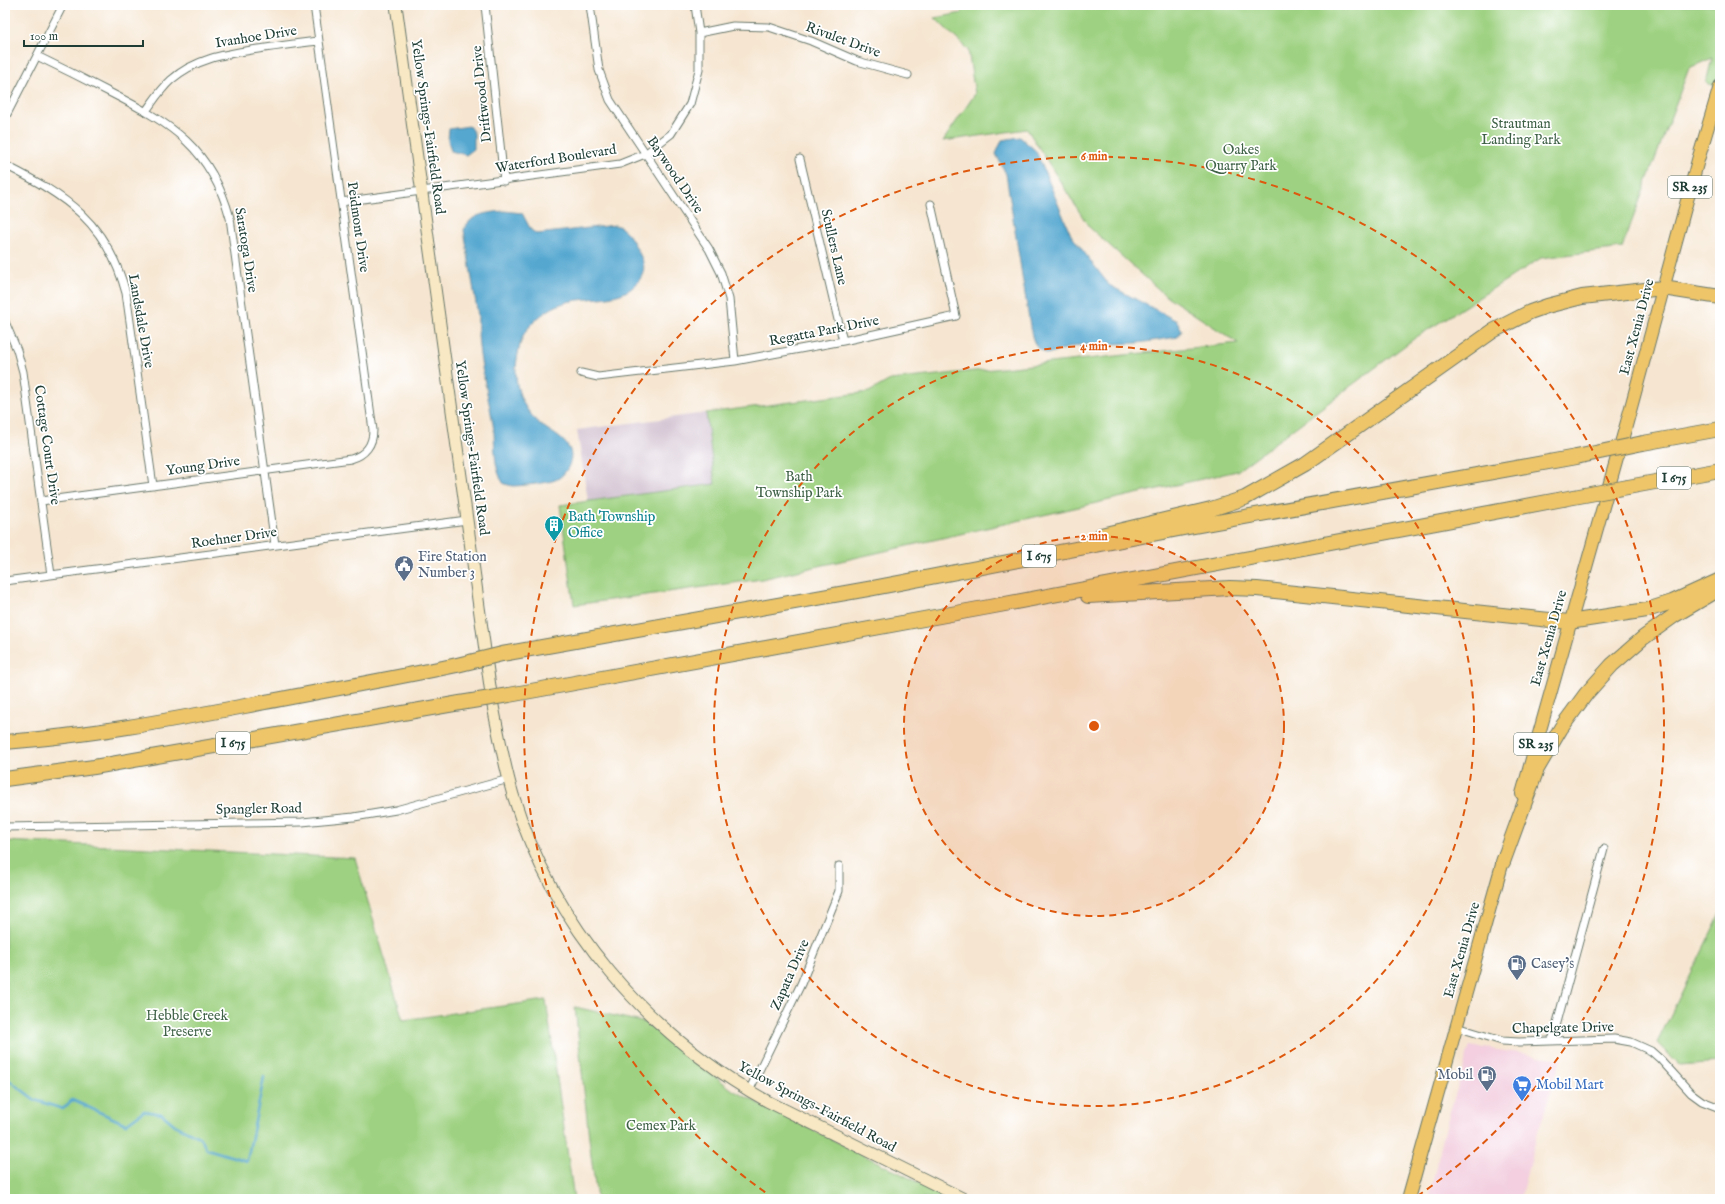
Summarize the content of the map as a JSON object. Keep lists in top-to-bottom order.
{
  "streets": {
    "highway": ["I 675"],
    "main road": ["Yellow Springs-Fairfield Road", "SR 235", "East Xenia Drive"],
    "street": [
      "Ivanhoe Drive",
      "Rivulet Drive",
      "Driftwood Drive",
      "Waterford Boulevard",
      "Baywood Drive",
      "Peidmont Drive",
      "Scullers Lane",
      "Saratoga Drive",
      "Landsdale Drive",
      "Regatta Park Drive",
      "Cottage Court Drive",
      "Young Drive",
      "Roehner Drive",
      "Spangler Road",
      "Zapata Drive",
      "Chapelgate Drive"
    ]
  },
  "crossings": [
    ["Ivanhoe Drive", "Peidmont Drive"],
    ["Ivanhoe Drive", "Saratoga Drive"],
    ["Rivulet Drive", "Waterford Boulevard"],
    ["Driftwood Drive", "Waterford Boulevard"],
    ["Yellow Springs-Fairfield Road", "Waterford Boulevard"],
    ["Yellow Springs-Fairfield Road", "Roehner Drive"],
    ["Yellow Springs-Fairfield Road", "Spangler Road"],
    ["Yellow Springs-Fairfield Road", "Zapata Drive"],
    ["Waterford Boulevard", "Baywood Drive"],
    ["Waterford Boulevard", "Peidmont Drive"],
    ["Baywood Drive", "Regatta Park Drive"],
    ["Peidmont Drive", "Young Drive"],
    ["Scullers Lane", "Regatta Park Drive"],
    ["Saratoga Drive", "Young Drive"],
    ["Saratoga Drive", "Roehner Drive"],
    ["Landsdale Drive", "Young Drive"],
    ["East Xenia Drive", "Chapelgate Drive"],
    ["Cottage Court Drive", "Young Drive"],
    ["Cottage Court Drive", "Roehner Drive"]
  ],
  "parks": [
    "Strautman Landing Park",
    "Oakes Quarry Park",
    "Bath Township Park",
    "Hebble Creek Preserve",
    "Cemex Park"
  ],
  "places": {
    "building": ["Bath Township Office"],
    "public building": ["Fire Station Number 3"],
    "fuel station": ["Casey’s", "Mobil"],
    "supermarket": ["Mobil Mart"]
  },
  "scale_bar": "100 m",
  "rings": ["6 min", "4 min", "2 min"]
}
